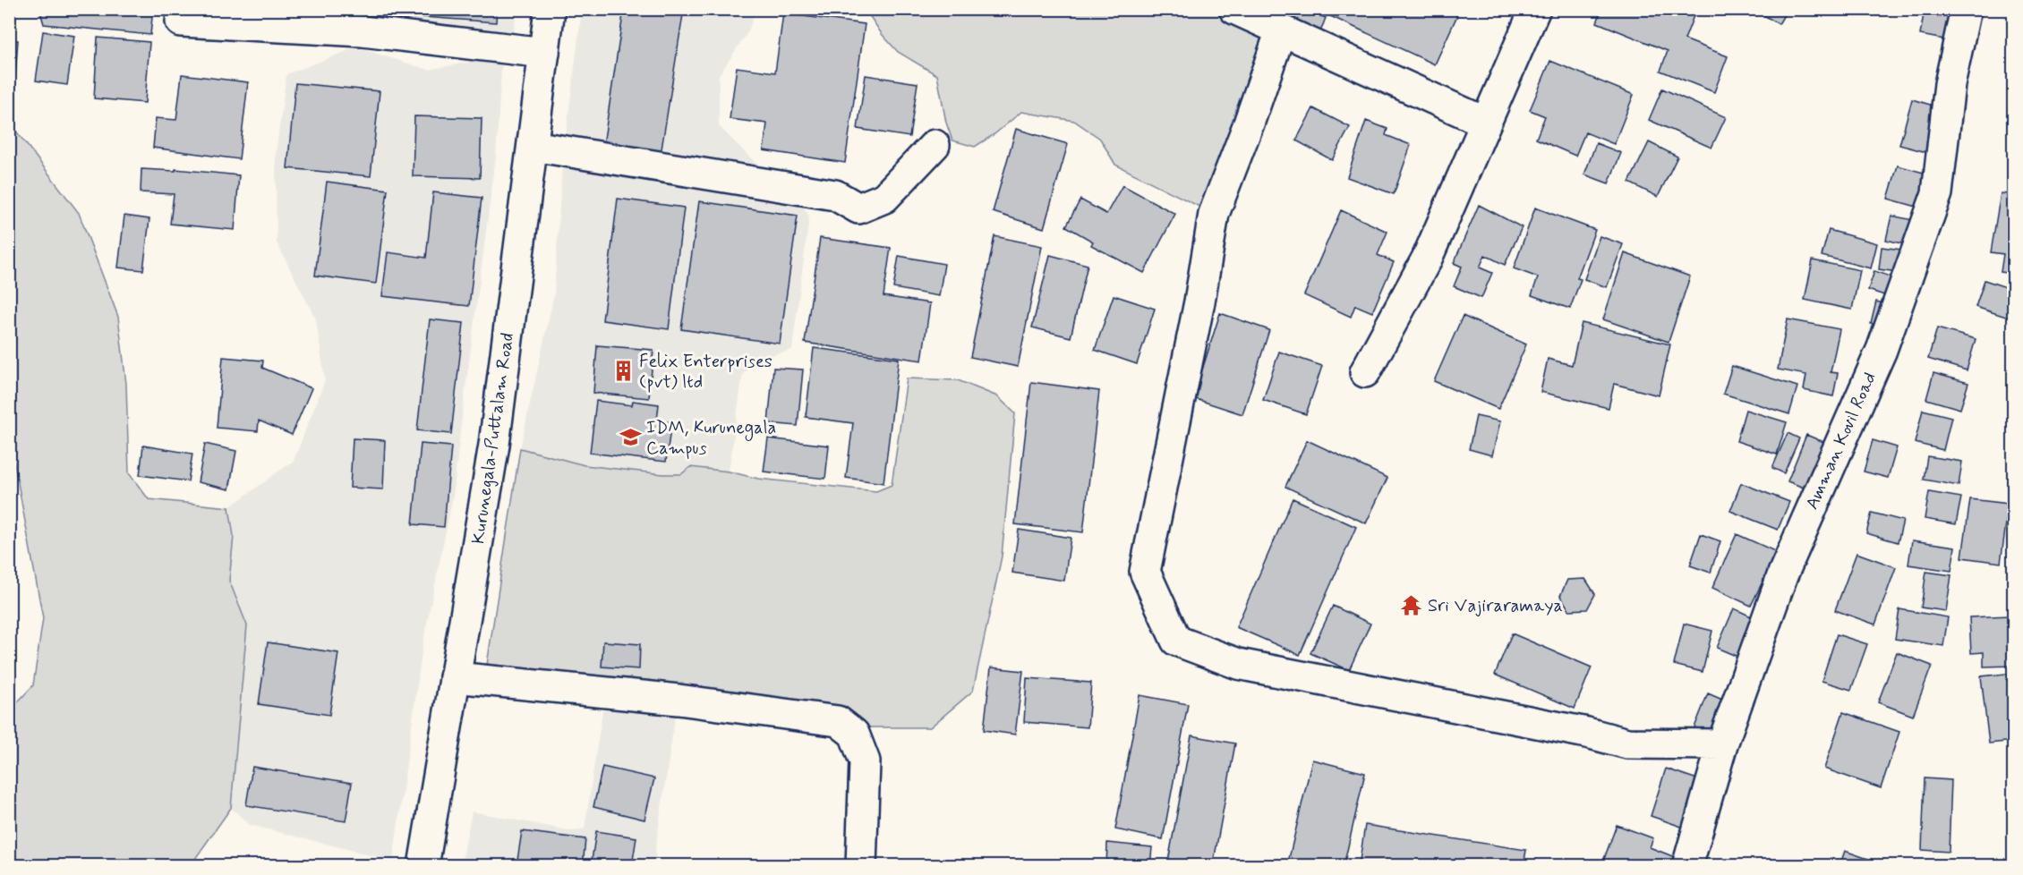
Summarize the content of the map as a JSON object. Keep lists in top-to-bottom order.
{
  "streets": {
    "main road": ["Kurunegala-Puttalam Road", "Amman Kovil Road"]
  },
  "places": {
    "building": ["Felix Enterprises (pvt) ltd"],
    "school or university": ["IDM, Kurunegala Campus"],
    "temple": ["Sri Vajiraramaya"]
  }
}
